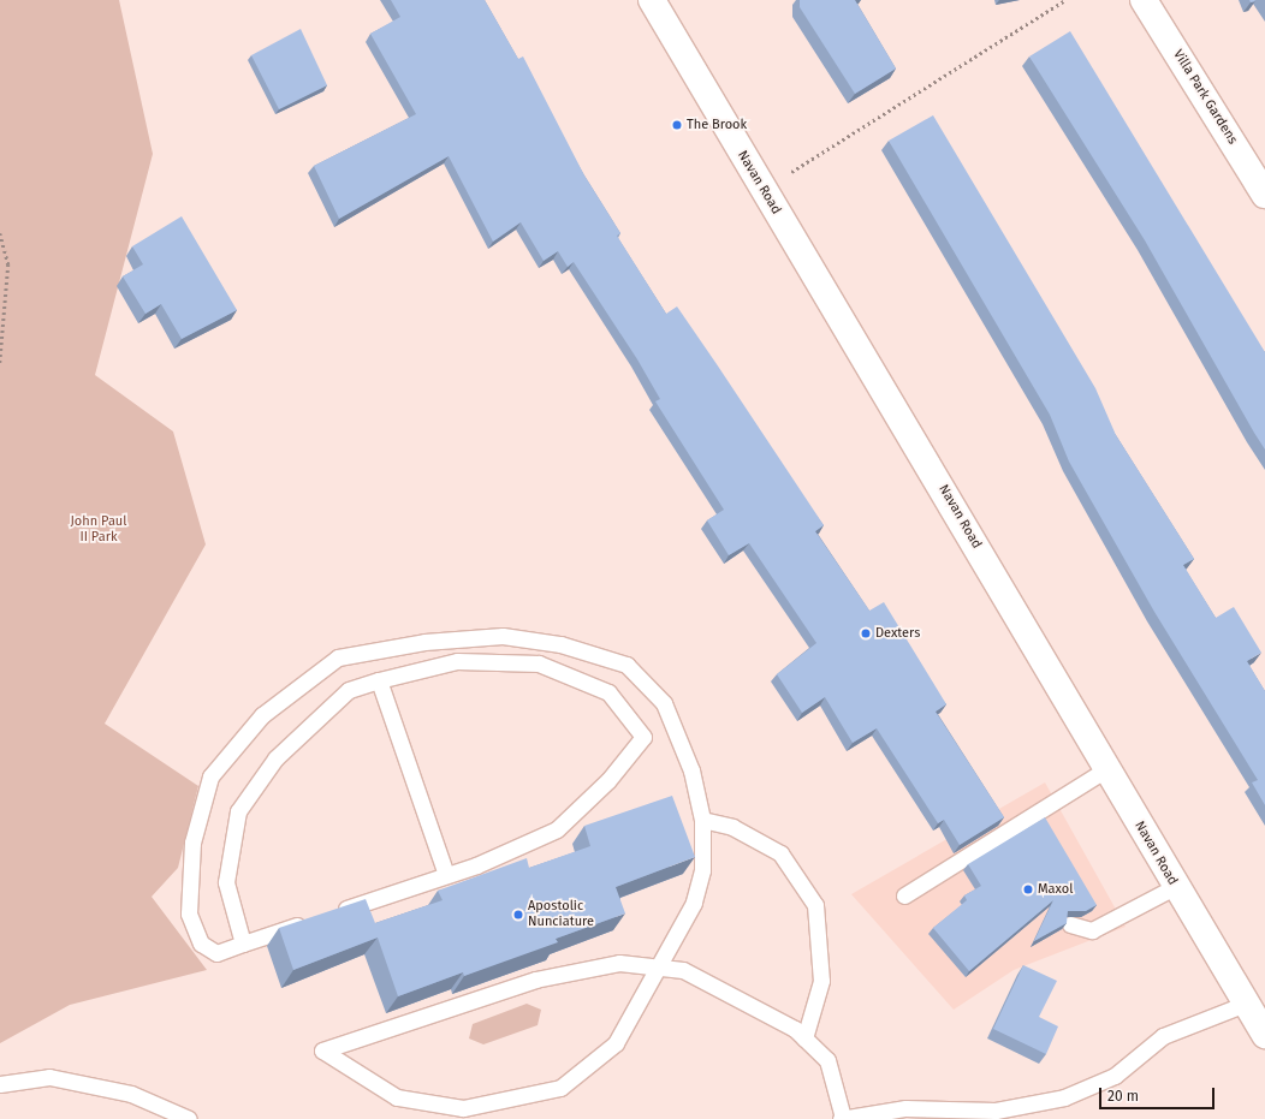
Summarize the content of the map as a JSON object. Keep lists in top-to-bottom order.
{
  "streets": {
    "main road": ["Villa Park Gardens", "Navan Road"]
  },
  "parks": ["John Paul II Park"],
  "places": [
    "The Brook",
    "Dexters",
    "Maxol",
    "Apostolic Nunciature"
  ],
  "scale_bar": "20 m"
}
